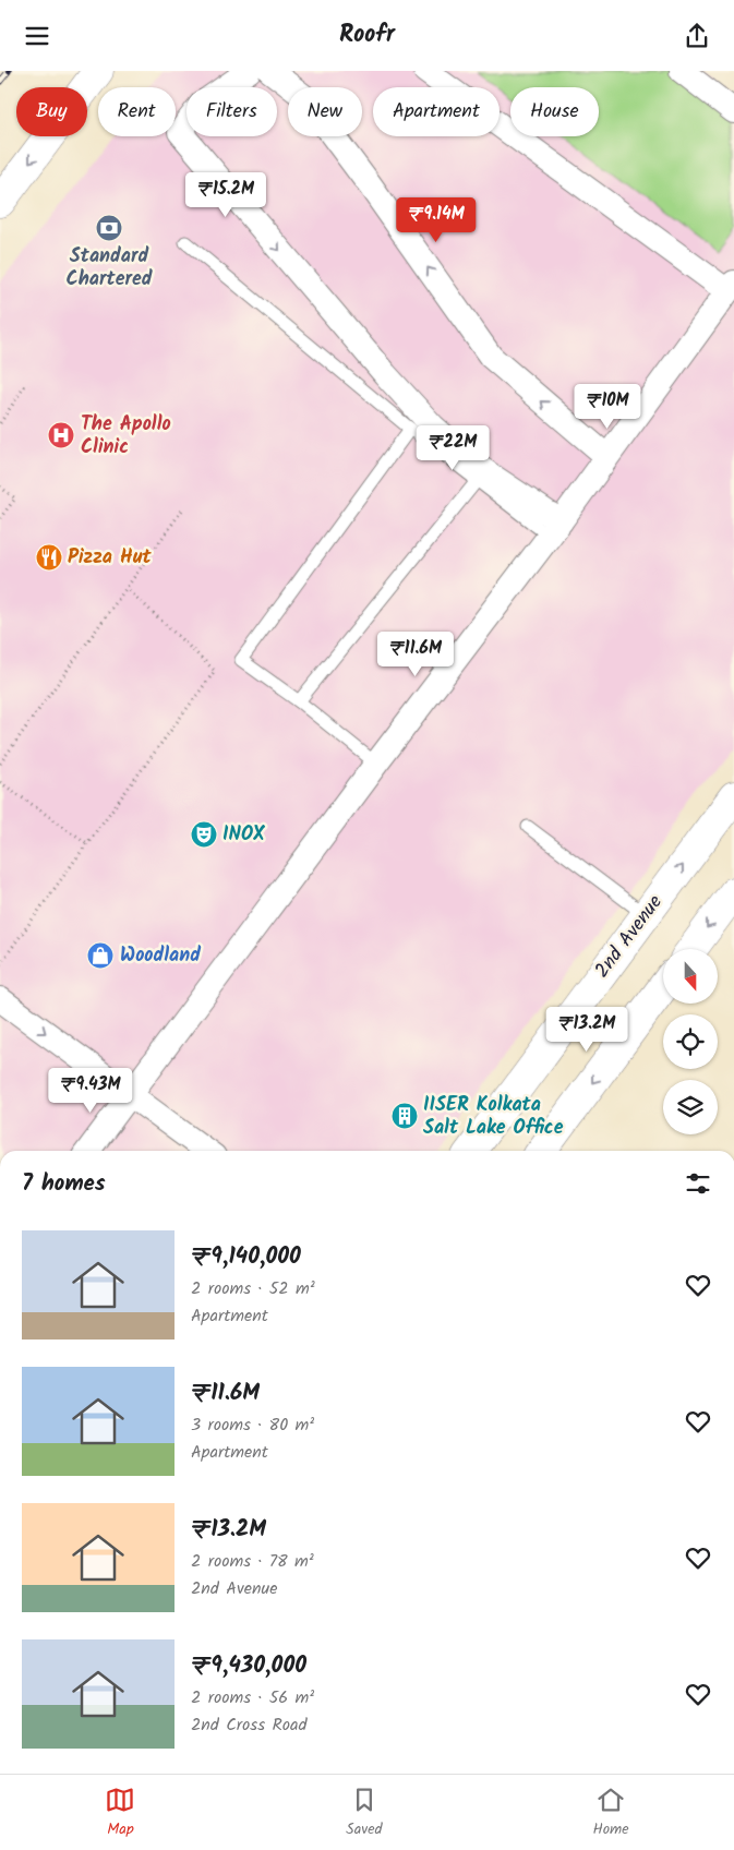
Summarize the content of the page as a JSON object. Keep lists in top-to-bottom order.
{
  "streets": {
    "street": ["2nd Avenue"]
  },
  "places": {
    "bank": ["Standard Chartered"],
    "hospital": ["The Apollo Clinic"],
    "restaurant": ["Pizza Hut"],
    "theatre": ["INOX"],
    "shop": ["Woodland"],
    "building": ["IISER Kolkata Salt Lake Office"]
  },
  "north": "bottom",
  "page": {
    "header": "Roofr",
    "chip": [
      "Buy",
      "Rent",
      "Filters",
      "New",
      "Apartment",
      "House"
    ],
    "price": [
      "₹15.2M",
      "₹9.14M",
      "₹10M",
      "₹22M",
      "₹11.6M",
      "₹13.2M",
      "₹9.43M"
    ],
    "heading": "7 homes",
    "list": [
      {
        "name": "₹9,140,000",
        "note": "2 rooms · 52 m² · Apartment"
      },
      {
        "name": "₹11.6M",
        "note": "3 rooms · 80 m² · Apartment"
      },
      {
        "name": "₹13.2M",
        "note": "2 rooms · 78 m² · 2nd Avenue"
      },
      {
        "name": "₹9,430,000",
        "note": "2 rooms · 56 m² · 2nd Cross Road"
      }
    ],
    "tabs": ["Map", "Saved", "Home"]
  }
}
